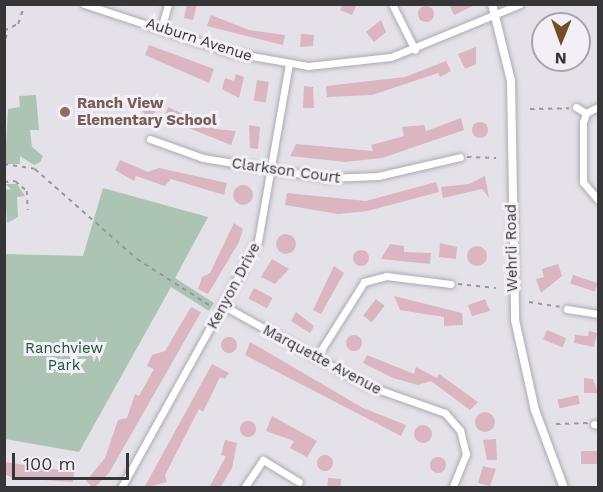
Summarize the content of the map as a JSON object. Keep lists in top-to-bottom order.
{
  "streets": {
    "street": [
      "Auburn Avenue",
      "Clarkson Court",
      "Wehrli Road",
      "Kenyon Drive",
      "Marquette Avenue"
    ]
  },
  "crossings": [
    ["Auburn Avenue", "Wehrli Road"],
    ["Auburn Avenue", "Kenyon Drive"],
    ["Clarkson Court", "Kenyon Drive"],
    ["Kenyon Drive", "Marquette Avenue"]
  ],
  "parks": ["Ranchview Park"],
  "places": ["Ranch View Elementary School"],
  "scale_bar": "100 m",
  "north": "bottom"
}
